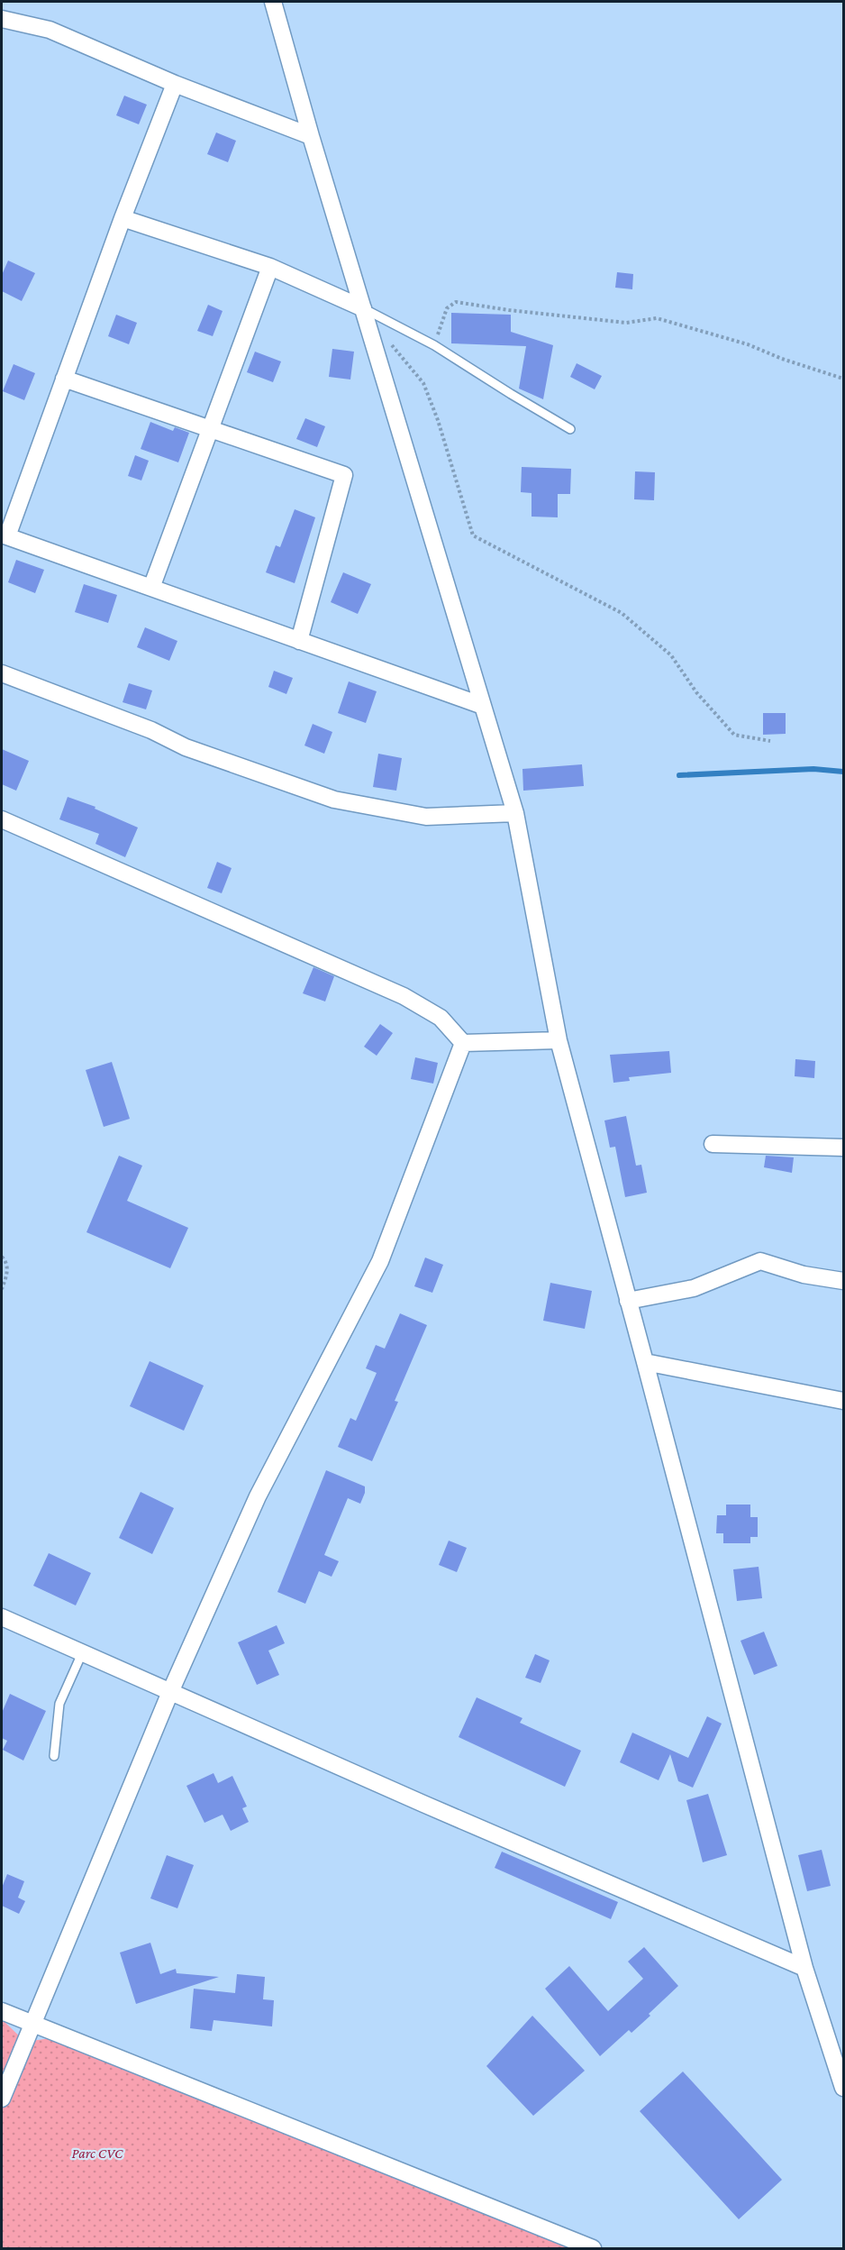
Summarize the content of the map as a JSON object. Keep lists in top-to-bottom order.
{
  "parks": ["Parc CVC"]
}
